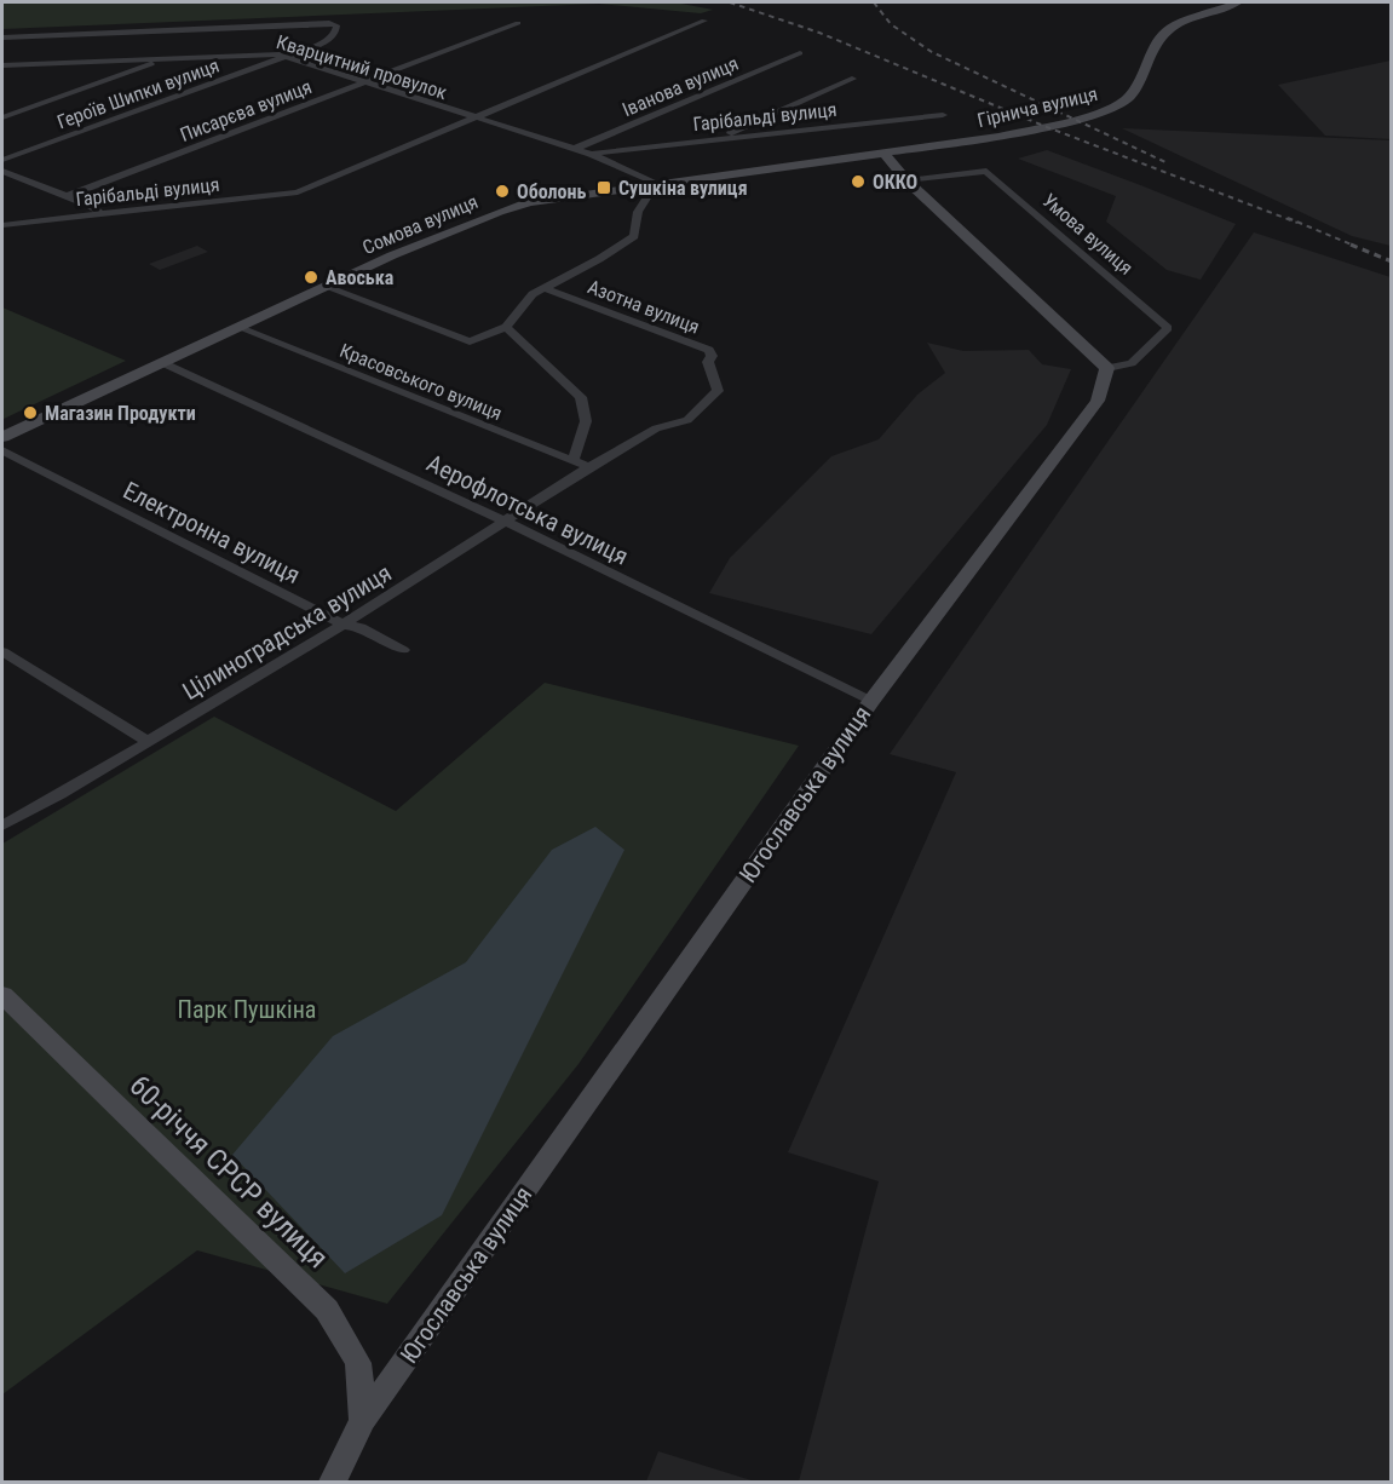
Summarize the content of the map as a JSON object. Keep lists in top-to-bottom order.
{
  "streets": {
    "main road": [
      "Гірнича вулиця",
      "Сомова вулиця",
      "Югославська вулиця",
      "60-річчя СРСР вулиця"
    ],
    "street": [
      "Кварцитний провулок",
      "Іванова вулиця",
      "Героїв Шипки вулиця",
      "Писарєва вулиця",
      "Гарібальді вулиця",
      "Умова вулиця",
      "Азотна вулиця",
      "Красовського вулиця",
      "Аерофлотська вулиця",
      "Електронна вулиця",
      "Цілиноградська вулиця"
    ]
  },
  "crossings": [
    ["Кварцитний провулок", "Іванова вулиця"],
    ["Кварцитний провулок", "Героїв Шипки вулиця"],
    ["Кварцитний провулок", "Писарєва вулиця"],
    ["Кварцитний провулок", "Гарібальді вулиця"],
    ["Кварцитний провулок", "Сомова вулиця"],
    ["Кварцитний провулок", "Азотна вулиця"],
    ["Гірнича вулиця", "Сомова вулиця"],
    ["Сомова вулиця", "Азотна вулиця"],
    ["Сомова вулиця", "Красовського вулиця"],
    ["Сомова вулиця", "Аерофлотська вулиця"],
    ["Умова вулиця", "Югославська вулиця"],
    ["Азотна вулиця", "Красовського вулиця"],
    ["Азотна вулиця", "Цілиноградська вулиця"],
    ["Красовського вулиця", "Цілиноградська вулиця"],
    ["Аерофлотська вулиця", "Цілиноградська вулиця"],
    ["Аерофлотська вулиця", "Югославська вулиця"],
    ["Електронна вулиця", "Цілиноградська вулиця"],
    ["Югославська вулиця", "60-річчя СРСР вулиця"]
  ],
  "parks": ["Парк Пушкіна"],
  "places": {
    "other": [
      "ОККО",
      "Оболонь",
      "Авоська",
      "Магазин Продукти"
    ],
    "transit": ["Сушкіна вулиця"]
  }
}
